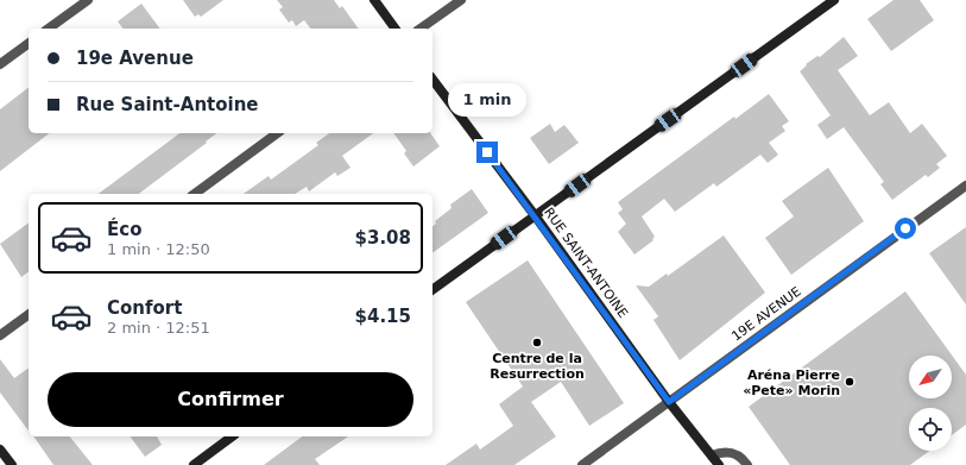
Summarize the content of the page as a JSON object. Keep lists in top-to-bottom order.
{
  "streets": {
    "street": ["RUE SAINT-ANTOINE", "19E AVENUE"]
  },
  "crossings": [
    ["RUE SAINT-ANTOINE", "19E AVENUE"]
  ],
  "places": ["Centre de la Resurrection", "Aréna Pierre «Pete» Morin"],
  "north": "bottom left",
  "page": {
    "banner": ["19e Avenue", "Rue Saint-Antoine"],
    "bubble": "1 min",
    "list": [
      {
        "name": "Éco",
        "note": "1 min · 12:50",
        "value": "$3.08"
      },
      {
        "name": "Confort",
        "note": "2 min · 12:51",
        "value": "$4.15"
      }
    ],
    "buttons": "Confirmer"
  }
}
